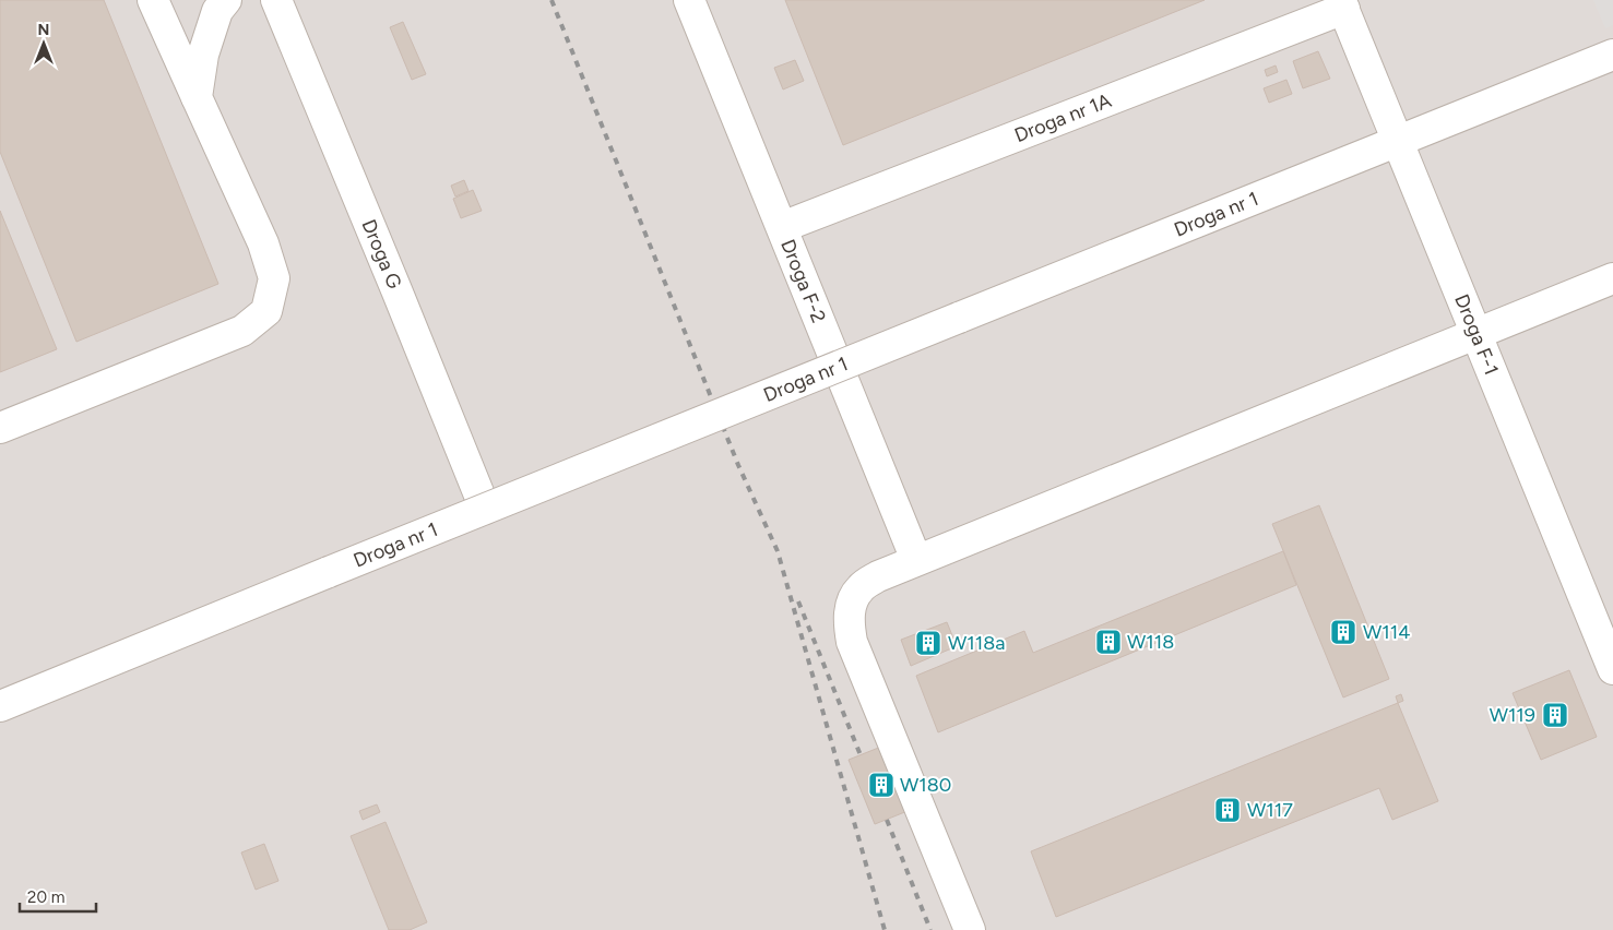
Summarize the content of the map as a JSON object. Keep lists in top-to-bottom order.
{
  "streets": {
    "lane": [
      "Droga nr 1A",
      "Droga nr 1",
      "Droga G",
      "Droga F-2",
      "Droga F-1"
    ]
  },
  "crossings": [
    ["Droga nr 1A", "Droga F-2"],
    ["Droga nr 1A", "Droga F-1"],
    ["Droga nr 1", "Droga G"],
    ["Droga nr 1", "Droga F-1"]
  ],
  "places": {
    "building": [
      "W114",
      "W118",
      "W118a",
      "W119",
      "W180",
      "W117"
    ]
  },
  "scale_bar": "20 m",
  "north": "top"
}
